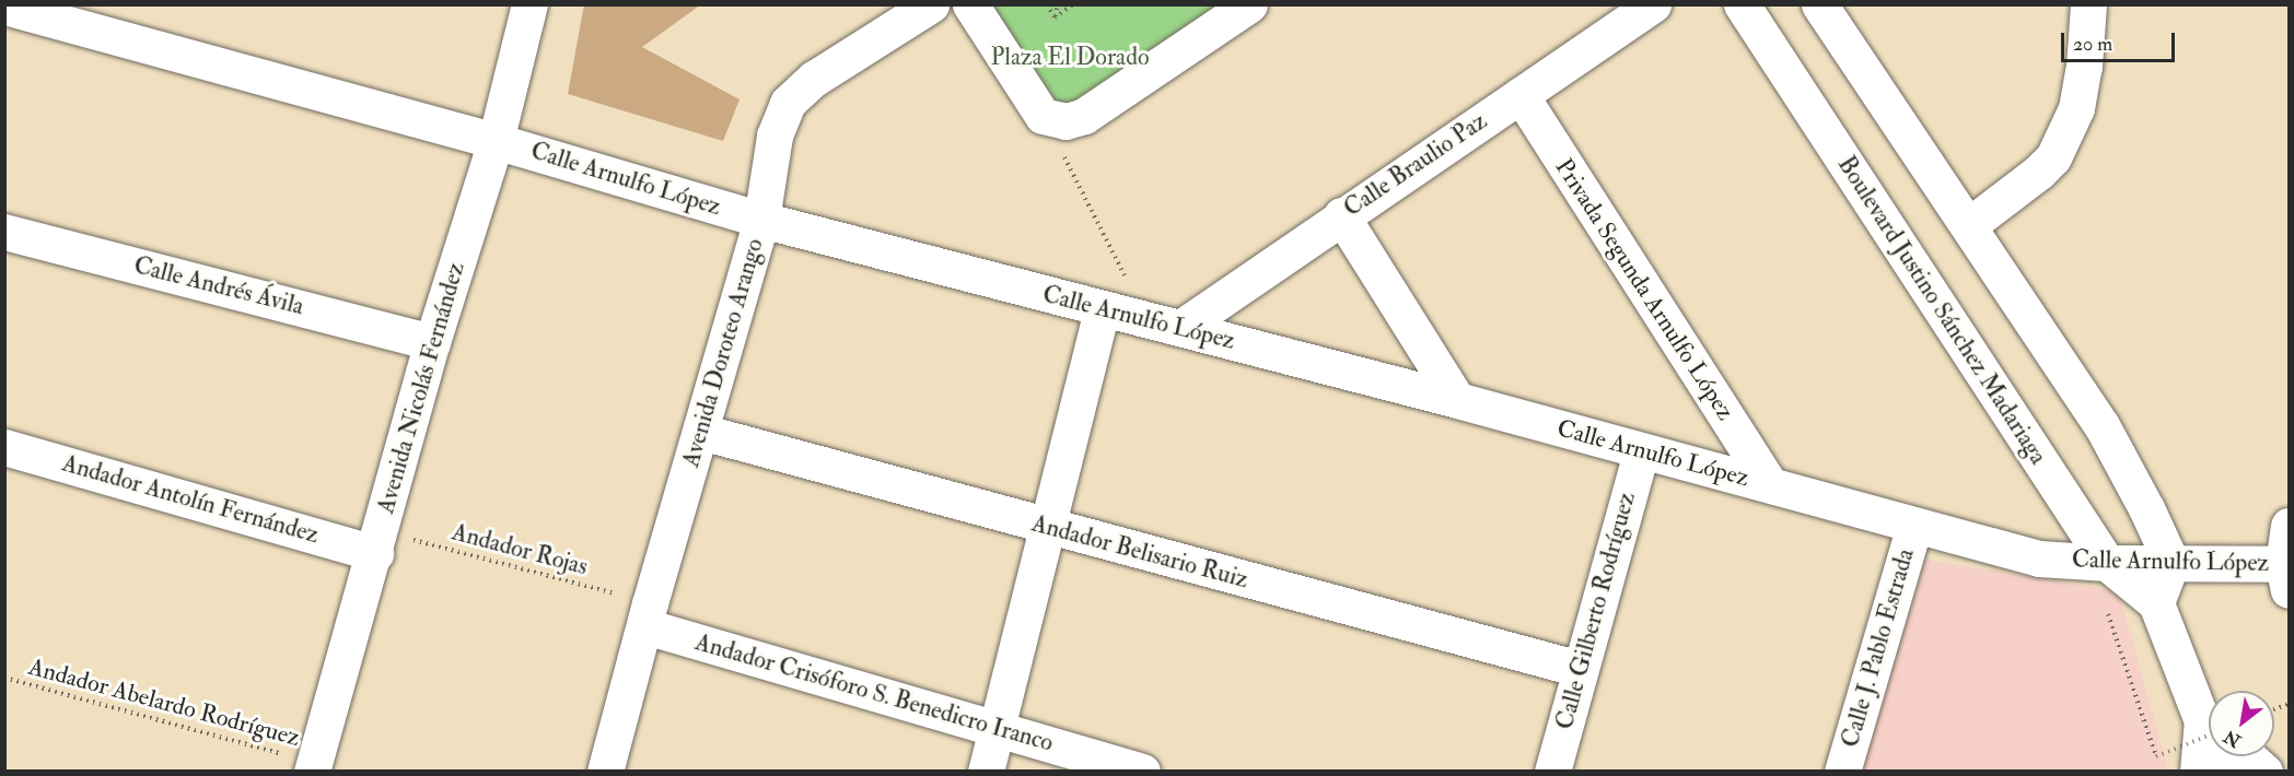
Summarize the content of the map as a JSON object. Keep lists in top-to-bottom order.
{
  "streets": {
    "main road": [
      "Calle Braulio Paz",
      "Calle Arnulfo López",
      "Calle Andrés Ávila",
      "Privada Segunda Arnulfo López",
      "Boulevard Justino Sánchez Madariaga",
      "Avenida Doroteo Arango",
      "Avenida Nicolás Fernández",
      "Andador Antolín Fernández",
      "Andador Belisario Ruiz",
      "Calle Gilberto Rodríguez",
      "Calle J. Pablo Estrada",
      "Andador Crisóforo S. Benedicro Iranco"
    ],
    "path": ["Andador Rojas", "Andador Abelardo Rodríguez"]
  },
  "crossings": [
    ["Calle Braulio Paz", "Calle Arnulfo López"],
    ["Calle Braulio Paz", "Privada Segunda Arnulfo López"],
    ["Calle Arnulfo López", "Privada Segunda Arnulfo López"],
    ["Calle Arnulfo López", "Boulevard Justino Sánchez Madariaga"],
    ["Calle Arnulfo López", "Avenida Doroteo Arango"],
    ["Calle Arnulfo López", "Avenida Nicolás Fernández"],
    ["Calle Arnulfo López", "Calle Gilberto Rodríguez"],
    ["Calle Arnulfo López", "Calle J. Pablo Estrada"],
    ["Calle Andrés Ávila", "Avenida Nicolás Fernández"],
    ["Avenida Doroteo Arango", "Andador Rojas"],
    ["Avenida Doroteo Arango", "Andador Belisario Ruiz"],
    ["Avenida Doroteo Arango", "Andador Crisóforo S. Benedicro Iranco"],
    ["Avenida Nicolás Fernández", "Andador Antolín Fernández"],
    ["Avenida Nicolás Fernández", "Andador Rojas"],
    ["Avenida Nicolás Fernández", "Andador Abelardo Rodríguez"],
    ["Andador Antolín Fernández", "Andador Rojas"],
    ["Andador Rojas", "Andador Crisóforo S. Benedicro Iranco"],
    ["Andador Belisario Ruiz", "Calle Gilberto Rodríguez"]
  ],
  "parks": ["Plaza El Dorado"],
  "scale_bar": "20 m",
  "north": "bottom left"
}
